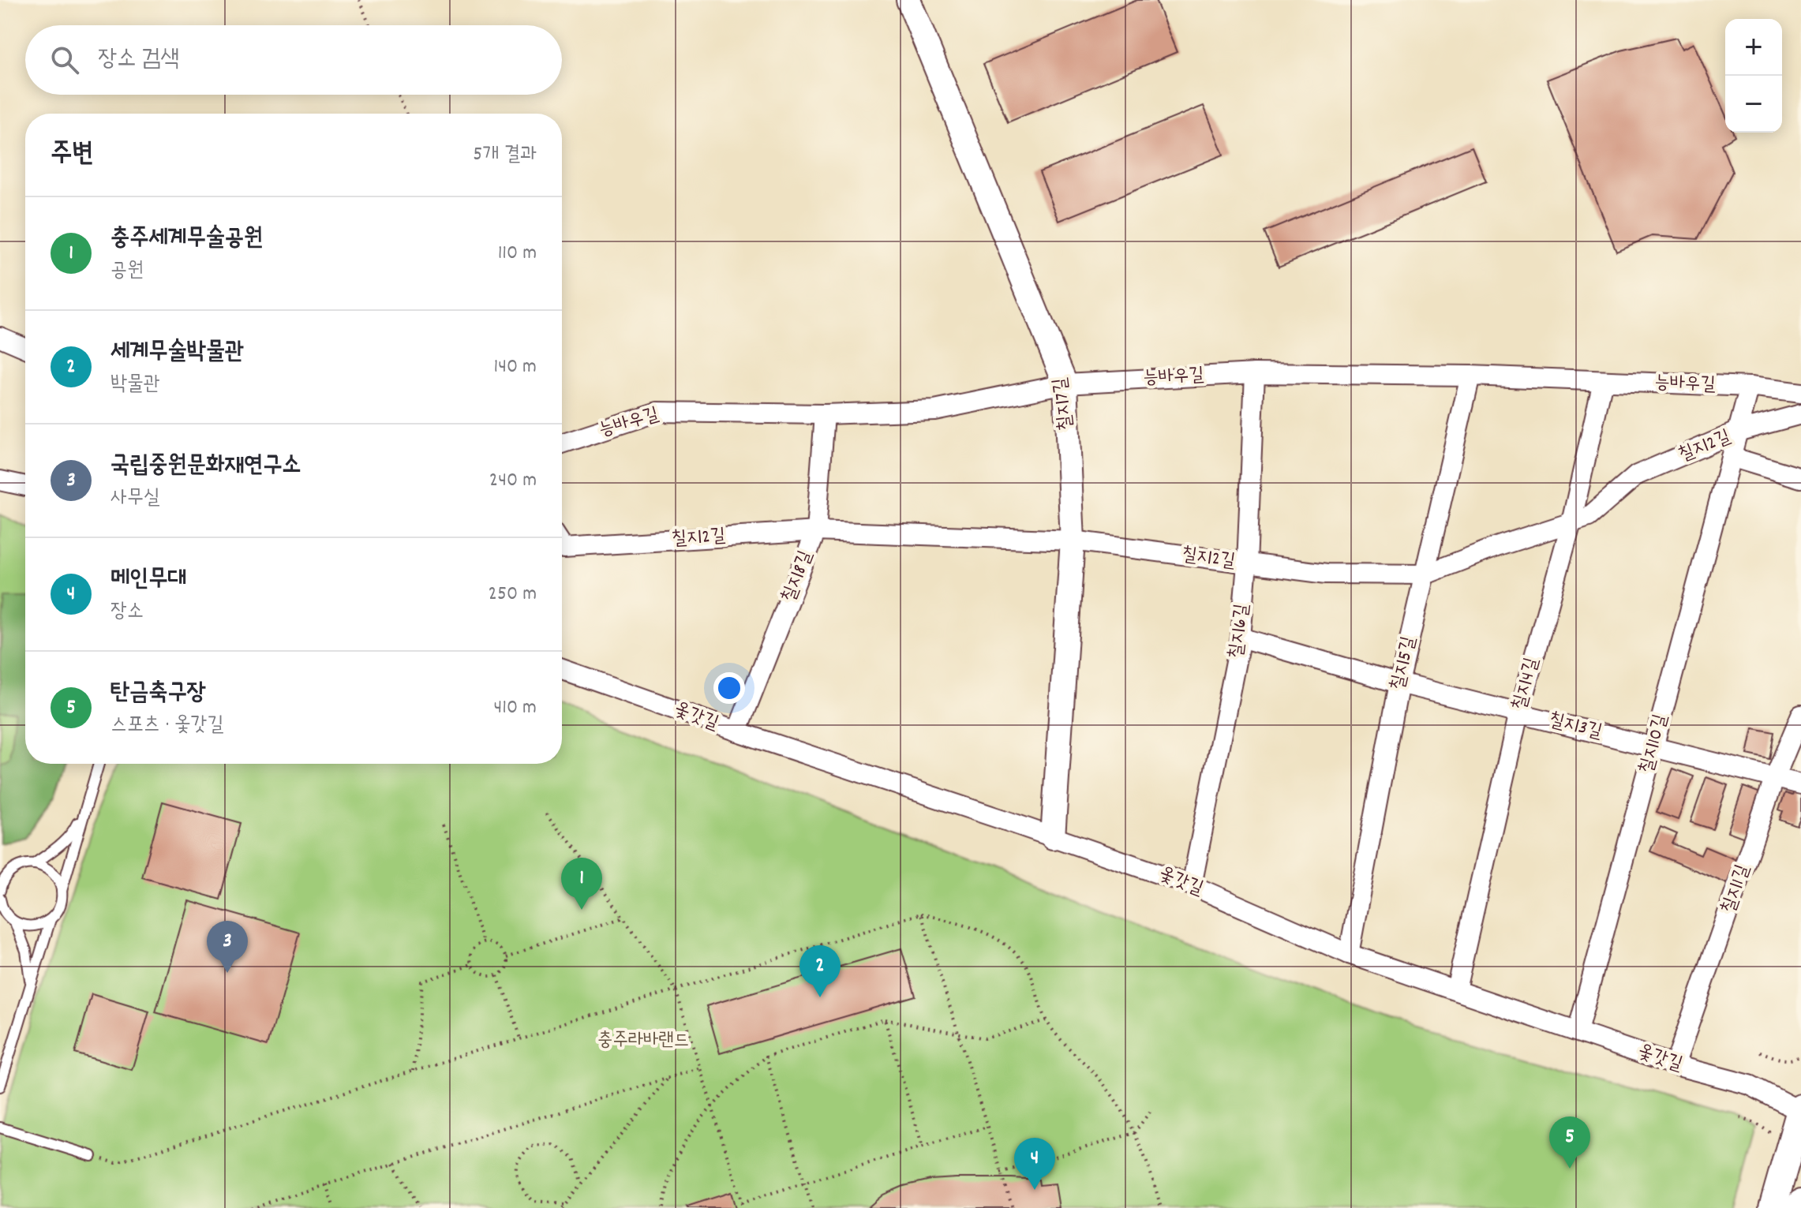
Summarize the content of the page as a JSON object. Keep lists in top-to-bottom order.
{
  "streets": {
    "street": [
      "능바우길",
      "칠지7길",
      "칠지2길",
      "칠지8길",
      "칠지6길",
      "칠지5길",
      "칠지4길",
      "옻갓길",
      "칠지3길",
      "칠지10길",
      "칠지1길"
    ]
  },
  "crossings": [
    ["능바우길", "칠지7길"],
    ["능바우길", "칠지8길"],
    ["능바우길", "칠지6길"],
    ["능바우길", "칠지5길"],
    ["능바우길", "칠지4길"],
    ["칠지7길", "칠지2길"],
    ["칠지7길", "옻갓길"],
    ["칠지2길", "칠지8길"],
    ["칠지2길", "칠지6길"],
    ["칠지2길", "칠지5길"],
    ["칠지2길", "칠지4길"],
    ["칠지2길", "칠지10길"],
    ["칠지8길", "옻갓길"],
    ["칠지6길", "옻갓길"],
    ["칠지6길", "칠지3길"],
    ["칠지5길", "옻갓길"],
    ["칠지5길", "칠지3길"],
    ["칠지4길", "옻갓길"],
    ["칠지4길", "칠지3길"],
    ["옻갓길", "칠지10길"],
    ["옻갓길", "칠지1길"],
    ["칠지3길", "칠지10길"],
    ["칠지3길", "칠지1길"]
  ],
  "parks": ["충주라바랜드"],
  "page": {
    "map_buttons": ["+", "−"],
    "search": "장소 검색",
    "heading": ["주변", "5개 결과"],
    "list": [
      {
        "mark": "1",
        "name": "충주세계무술공원",
        "note": "공원",
        "value": "110 m"
      },
      {
        "mark": "2",
        "name": "세계무술박물관",
        "note": "박물관",
        "value": "140 m"
      },
      {
        "mark": "3",
        "name": "국립중원문화재연구소",
        "note": "사무실",
        "value": "240 m"
      },
      {
        "mark": "4",
        "name": "메인무대",
        "note": "장소",
        "value": "250 m"
      },
      {
        "mark": "5",
        "name": "탄금축구장",
        "note": "스포츠 · 옻갓길",
        "value": "410 m"
      }
    ],
    "pins": [
      "1",
      "3",
      "2",
      "5",
      "4"
    ]
  }
}
